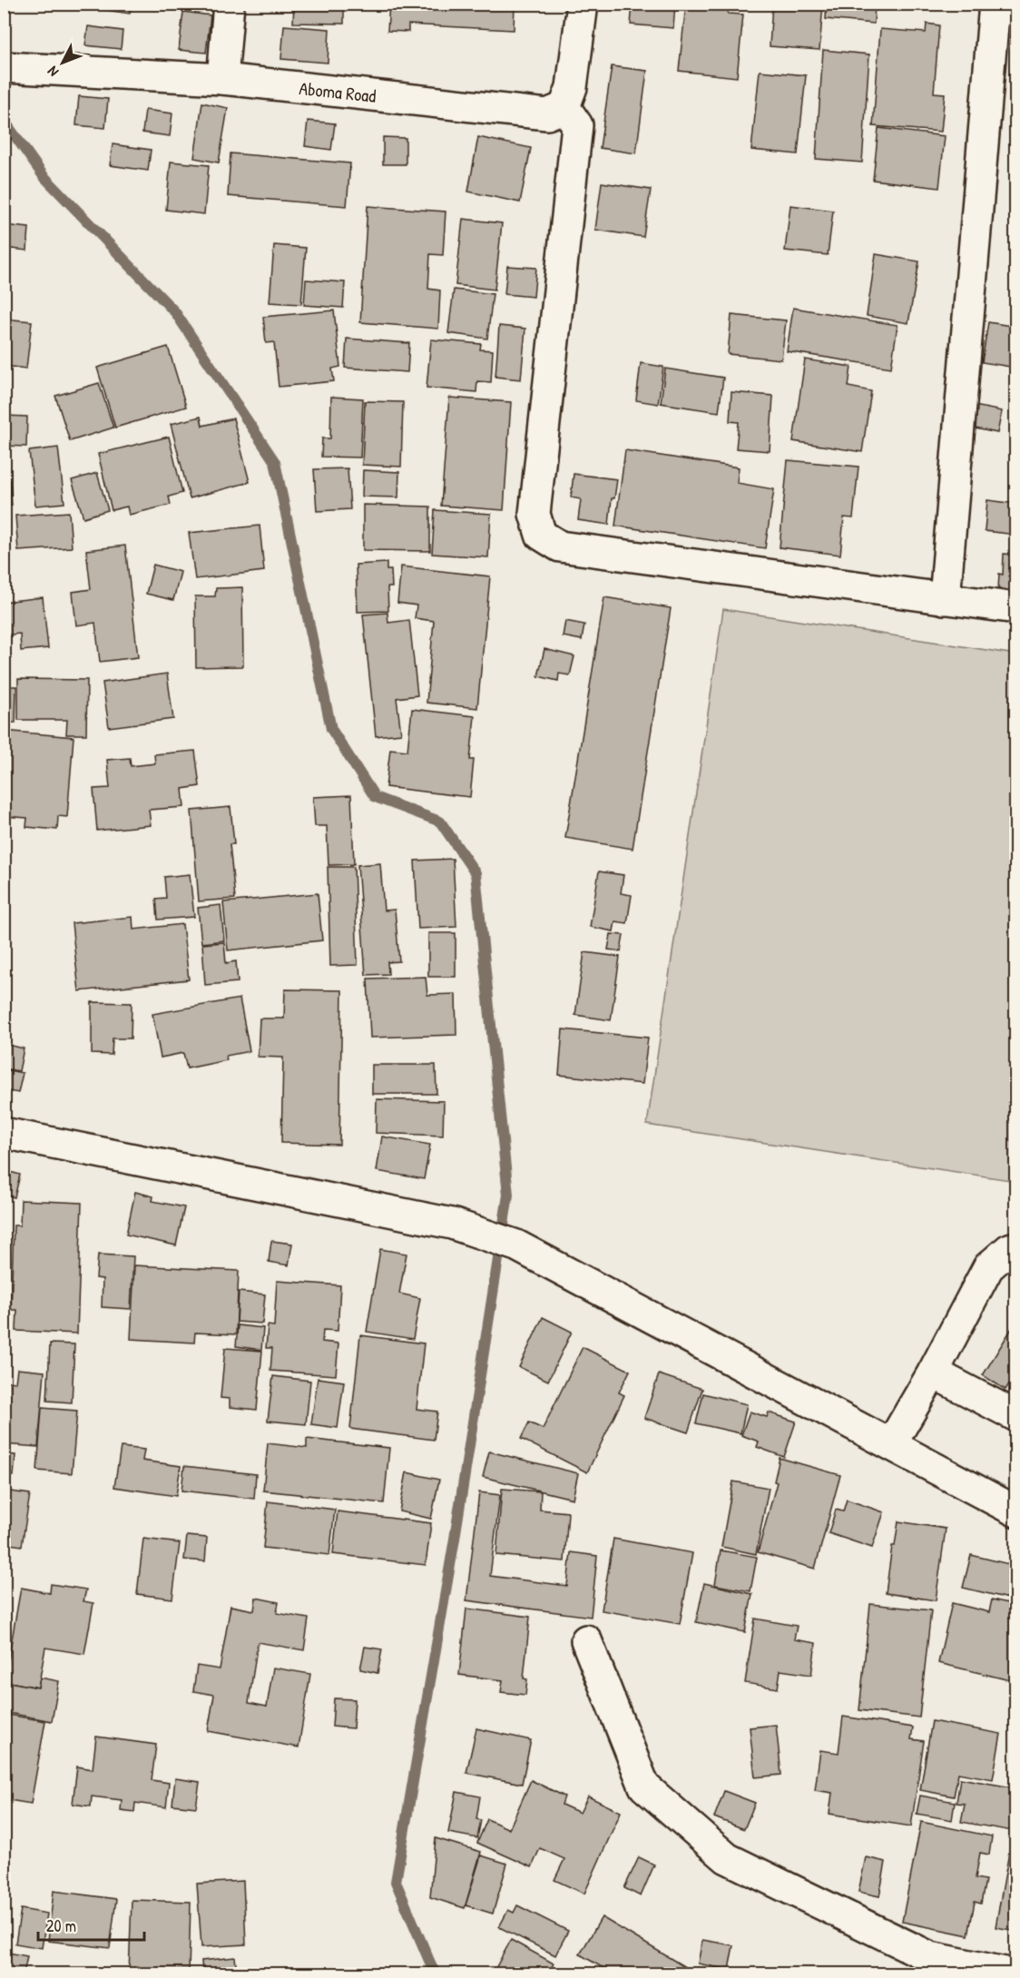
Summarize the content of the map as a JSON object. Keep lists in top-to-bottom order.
{
  "streets": {
    "street": ["Aboma Road"]
  },
  "scale_bar": "20 m",
  "north": "bottom left"
}
